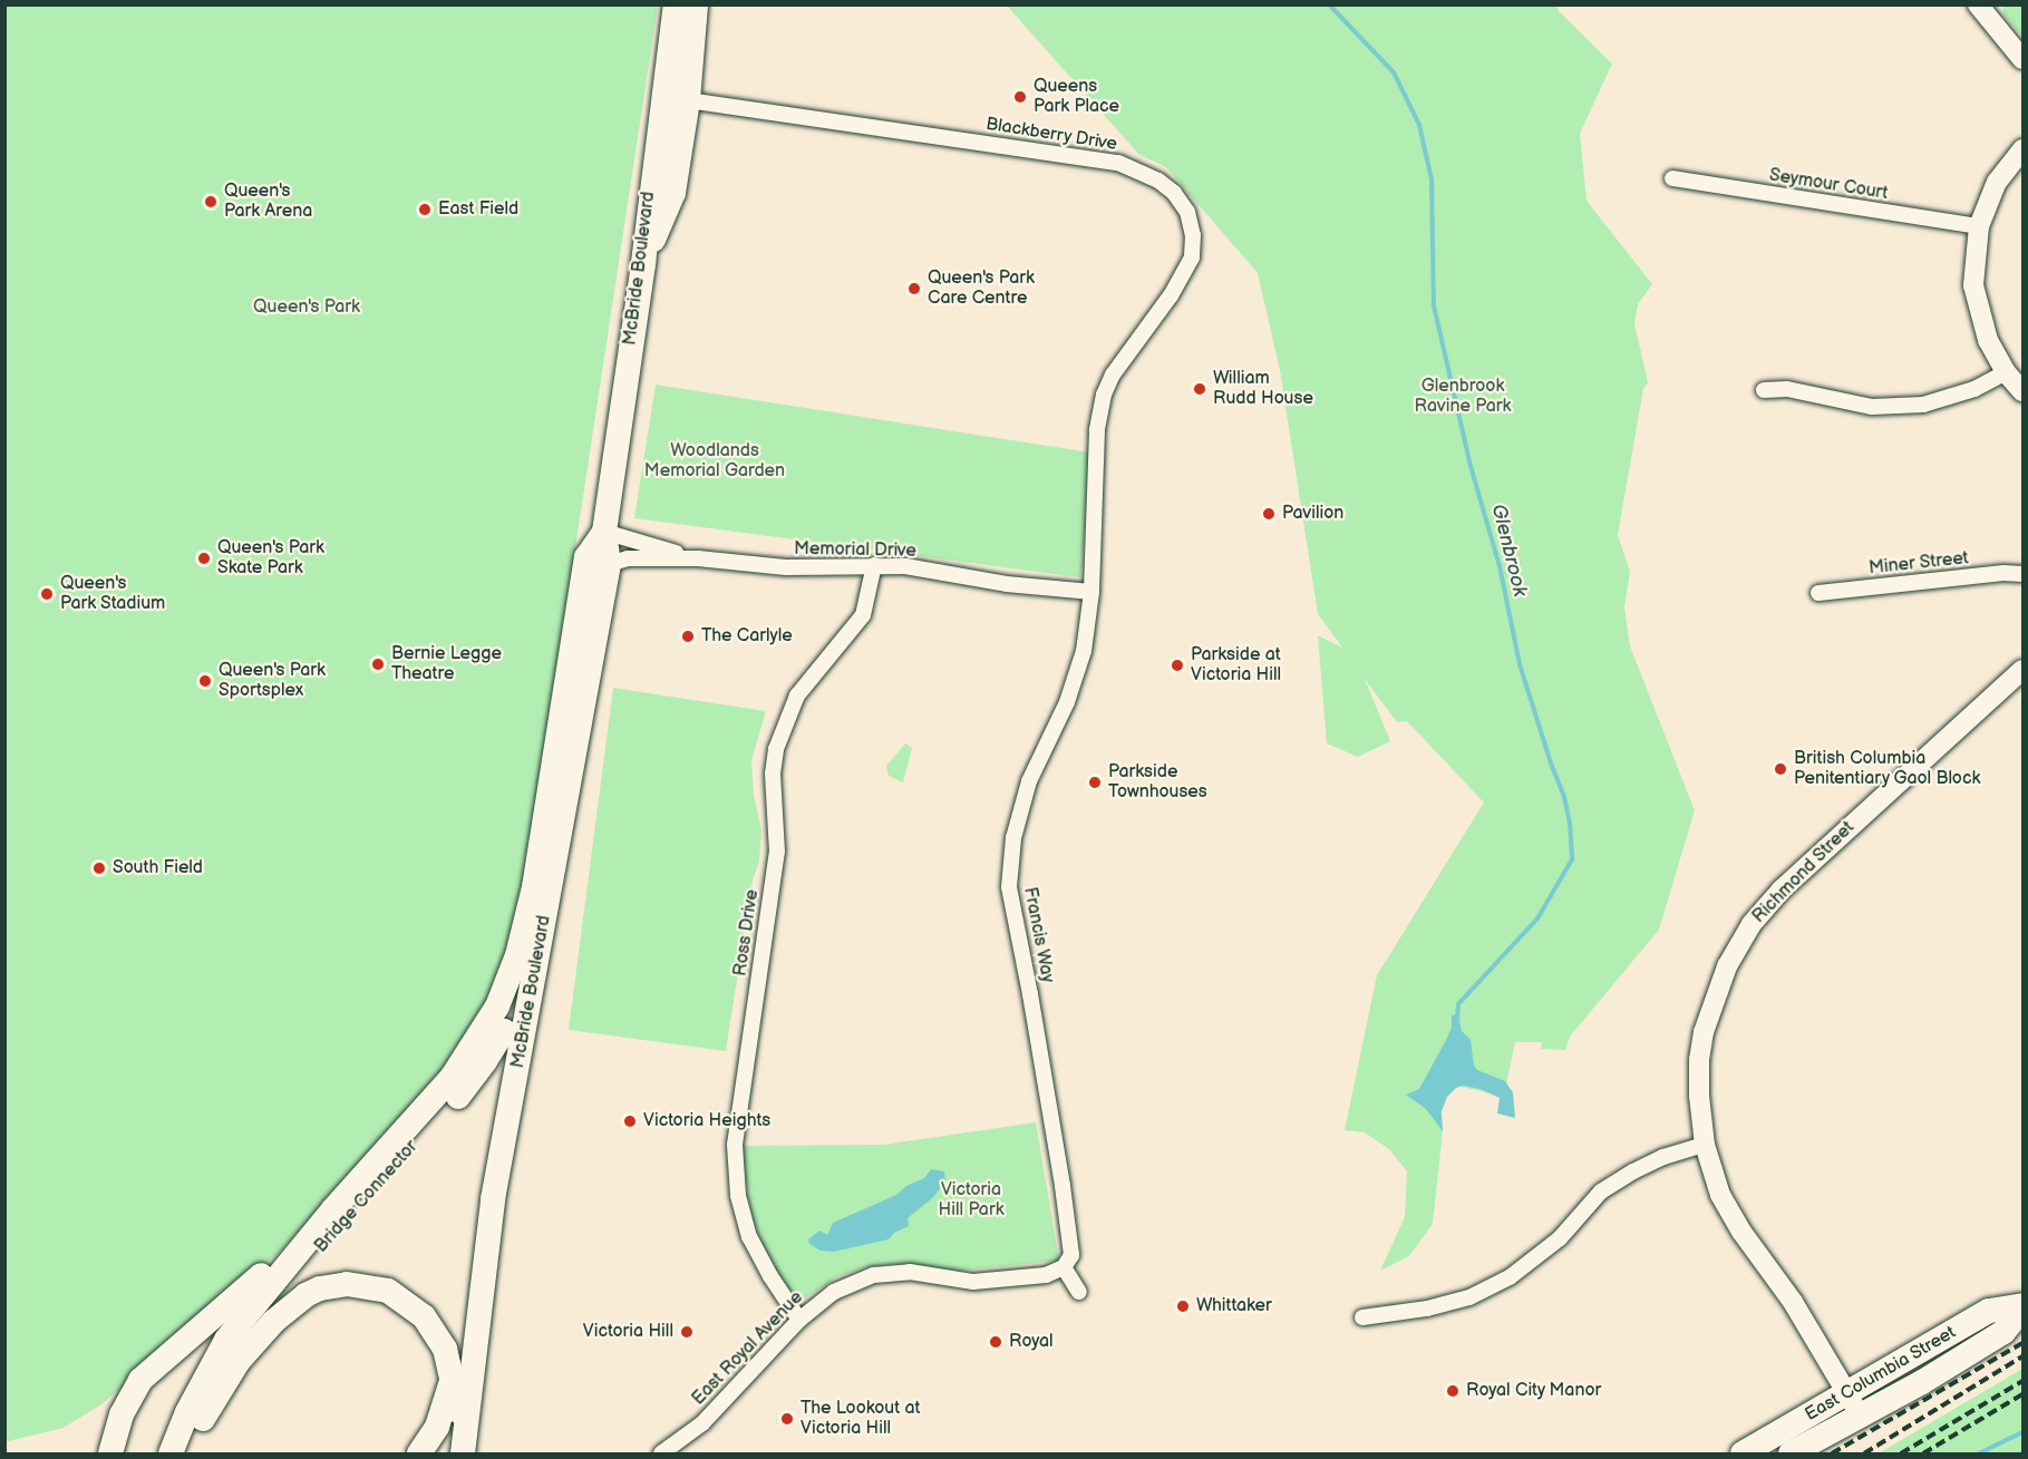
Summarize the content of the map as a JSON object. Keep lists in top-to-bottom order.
{
  "streets": {
    "main road": ["McBride Boulevard", "Bridge Connector", "East Columbia Street"],
    "street": [
      "Blackberry Drive",
      "Seymour Court",
      "Memorial Drive",
      "Miner Street",
      "Richmond Street",
      "Ross Drive",
      "Francis Way",
      "East Royal Avenue"
    ]
  },
  "crossings": [
    ["Blackberry Drive", "Francis Way"],
    ["McBride Boulevard", "Memorial Drive"],
    ["McBride Boulevard", "Bridge Connector"],
    ["Memorial Drive", "Ross Drive"],
    ["Memorial Drive", "Francis Way"],
    ["Richmond Street", "East Columbia Street"],
    ["Ross Drive", "East Royal Avenue"],
    ["Francis Way", "East Royal Avenue"]
  ],
  "water": ["Glenbrook"],
  "parks": [
    "Queen's Park",
    "Glenbrook Ravine Park",
    "Woodlands Memorial Garden",
    "Victoria Hill Park"
  ],
  "places": [
    "Queens Park Place",
    "Queen's Park Arena",
    "East Field",
    "Queen's Park Care Centre",
    "William Rudd House",
    "Pavilion",
    "Queen's Park Skate Park",
    "Queen's Park Stadium",
    "The Carlyle",
    "Bernie Legge Theatre",
    "Parkside at Victoria Hill",
    "Queen's Park Sportsplex",
    "British Columbia Penitentiary Gaol Block",
    "Parkside Townhouses",
    "South Field",
    "Victoria Heights",
    "Whittaker",
    "Victoria Hill",
    "Royal",
    "Royal City Manor",
    "The Lookout at Victoria Hill"
  ]
}
